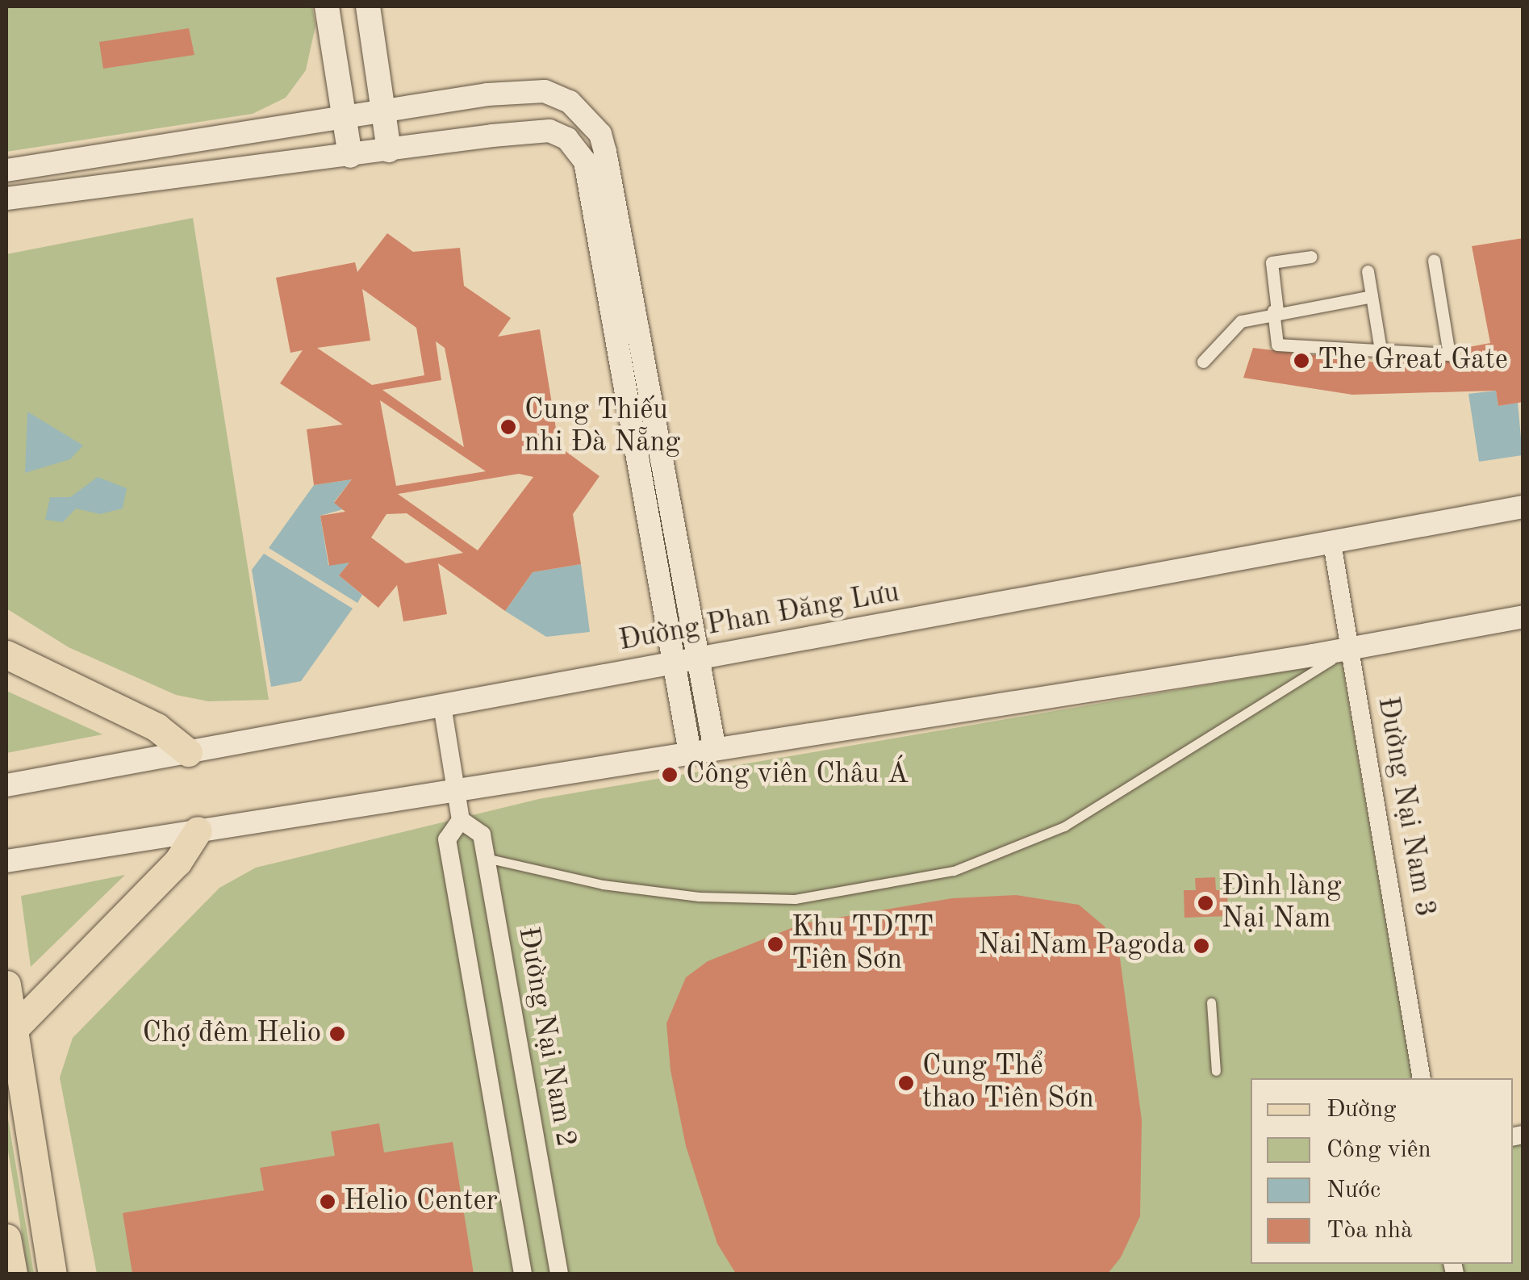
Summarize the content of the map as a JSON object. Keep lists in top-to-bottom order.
{
  "streets": {
    "street": ["Đường Phan Đăng Lưu", "Đường Nại Nam 3", "Đường Nại Nam 2"]
  },
  "crossings": [
    ["Đường Phan Đăng Lưu", "Đường Nại Nam 3"]
  ],
  "places": [
    "The Great Gate",
    "Cung Thiếu nhi Đà Nẵng",
    "Công viên Châu Á",
    "Đình làng Nại Nam",
    "Khu TDTT Tiên Sơn",
    "Nai Nam Pagoda",
    "Chợ đêm Helio",
    "Cung Thể thao Tiên Sơn",
    "Helio Center"
  ],
  "legend": [
    "Đường",
    "Công viên",
    "Nước",
    "Tòa nhà"
  ]
}
